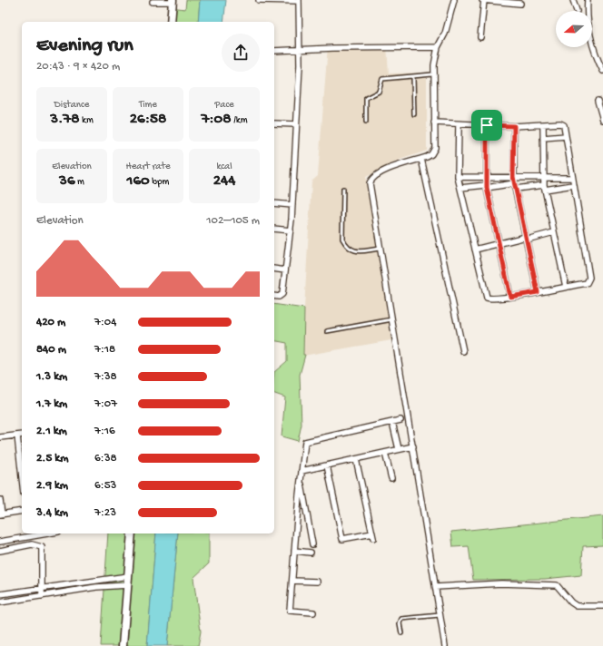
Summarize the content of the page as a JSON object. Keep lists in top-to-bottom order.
{
  "north": "left",
  "page": {
    "heading": ["Evening run", "20:43 · 9 × 420 m"],
    "stats": [
      ["Distance", "3.78 km"],
      ["Time", "26:58"],
      ["Pace", "7:08 /km"],
      ["Elevation", "36 m"],
      ["Heart rate", "160 bpm"],
      ["kcal", "244"]
    ],
    "chart": ["Elevation", "102–105 m"],
    "list": [
      {
        "name": "420 m",
        "note": "7:04"
      },
      {
        "name": "840 m",
        "note": "7:18"
      },
      {
        "name": "1.3 km",
        "note": "7:38"
      },
      {
        "name": "1.7 km",
        "note": "7:07"
      },
      {
        "name": "2.1 km",
        "note": "7:16"
      },
      {
        "name": "2.5 km",
        "note": "6:38"
      },
      {
        "name": "2.9 km",
        "note": "6:53"
      },
      {
        "name": "3.4 km",
        "note": "7:23"
      }
    ]
  }
}
